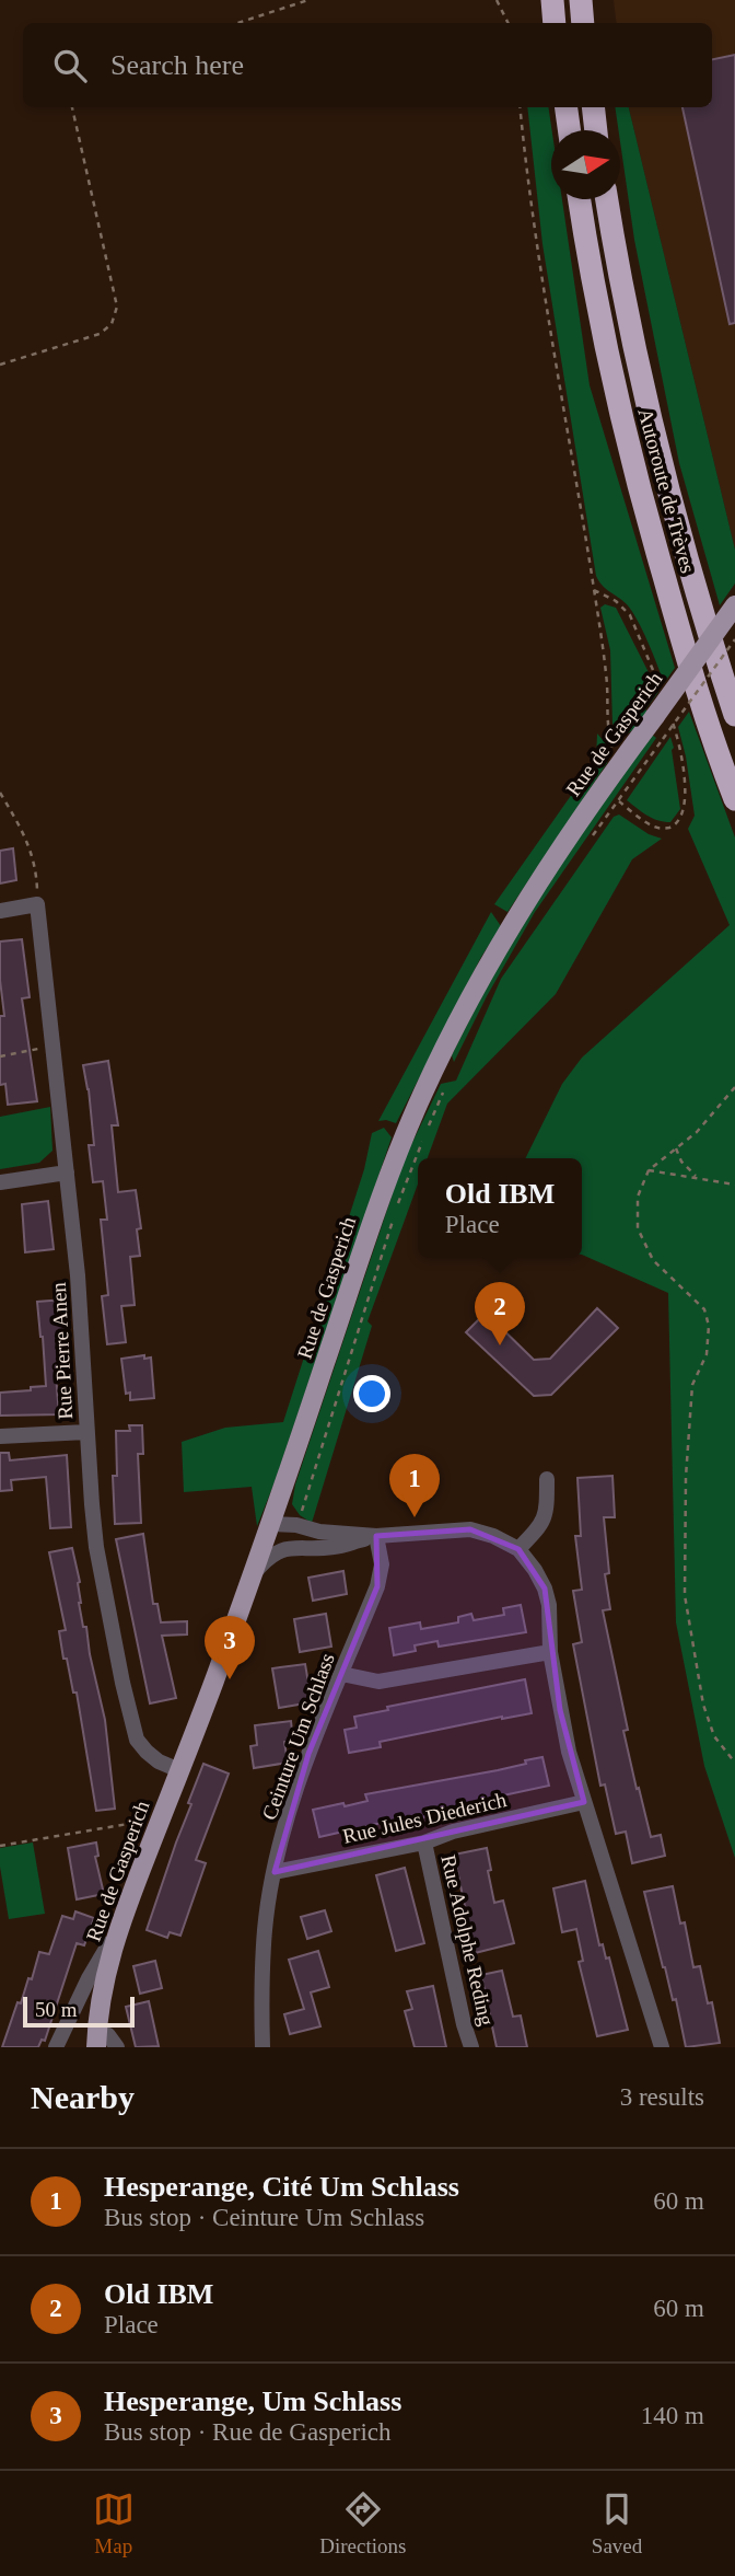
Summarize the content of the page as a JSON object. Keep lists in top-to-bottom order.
{
  "streets": {
    "highway": ["Autoroute de Trèves"],
    "main road": ["Rue de Gasperich"],
    "street": [
      "Rue Pierre Anen",
      "Ceinture Um Schlass",
      "Rue Jules Diederich",
      "Rue Adolphe Reding"
    ]
  },
  "crossings": [
    ["Rue de Gasperich", "Rue Pierre Anen"],
    ["Ceinture Um Schlass", "Rue Jules Diederich"],
    ["Rue Jules Diederich", "Rue Adolphe Reding"]
  ],
  "scale_bar": "50 m",
  "north": "right",
  "page": {
    "search": "Search here",
    "popup": ["Old IBM", "Place"],
    "pins": ["2", "1", "3"],
    "scale": "50 m",
    "heading": ["Nearby", "3 results"],
    "list": [
      {
        "mark": "1",
        "name": "Hesperange, Cité Um Schlass",
        "note": "Bus stop · Ceinture Um Schlass",
        "value": "60 m"
      },
      {
        "mark": "2",
        "name": "Old IBM",
        "note": "Place",
        "value": "60 m"
      },
      {
        "mark": "3",
        "name": "Hesperange, Um Schlass",
        "note": "Bus stop · Rue de Gasperich",
        "value": "140 m"
      }
    ],
    "nav": ["Map", "Directions", "Saved"]
  }
}
